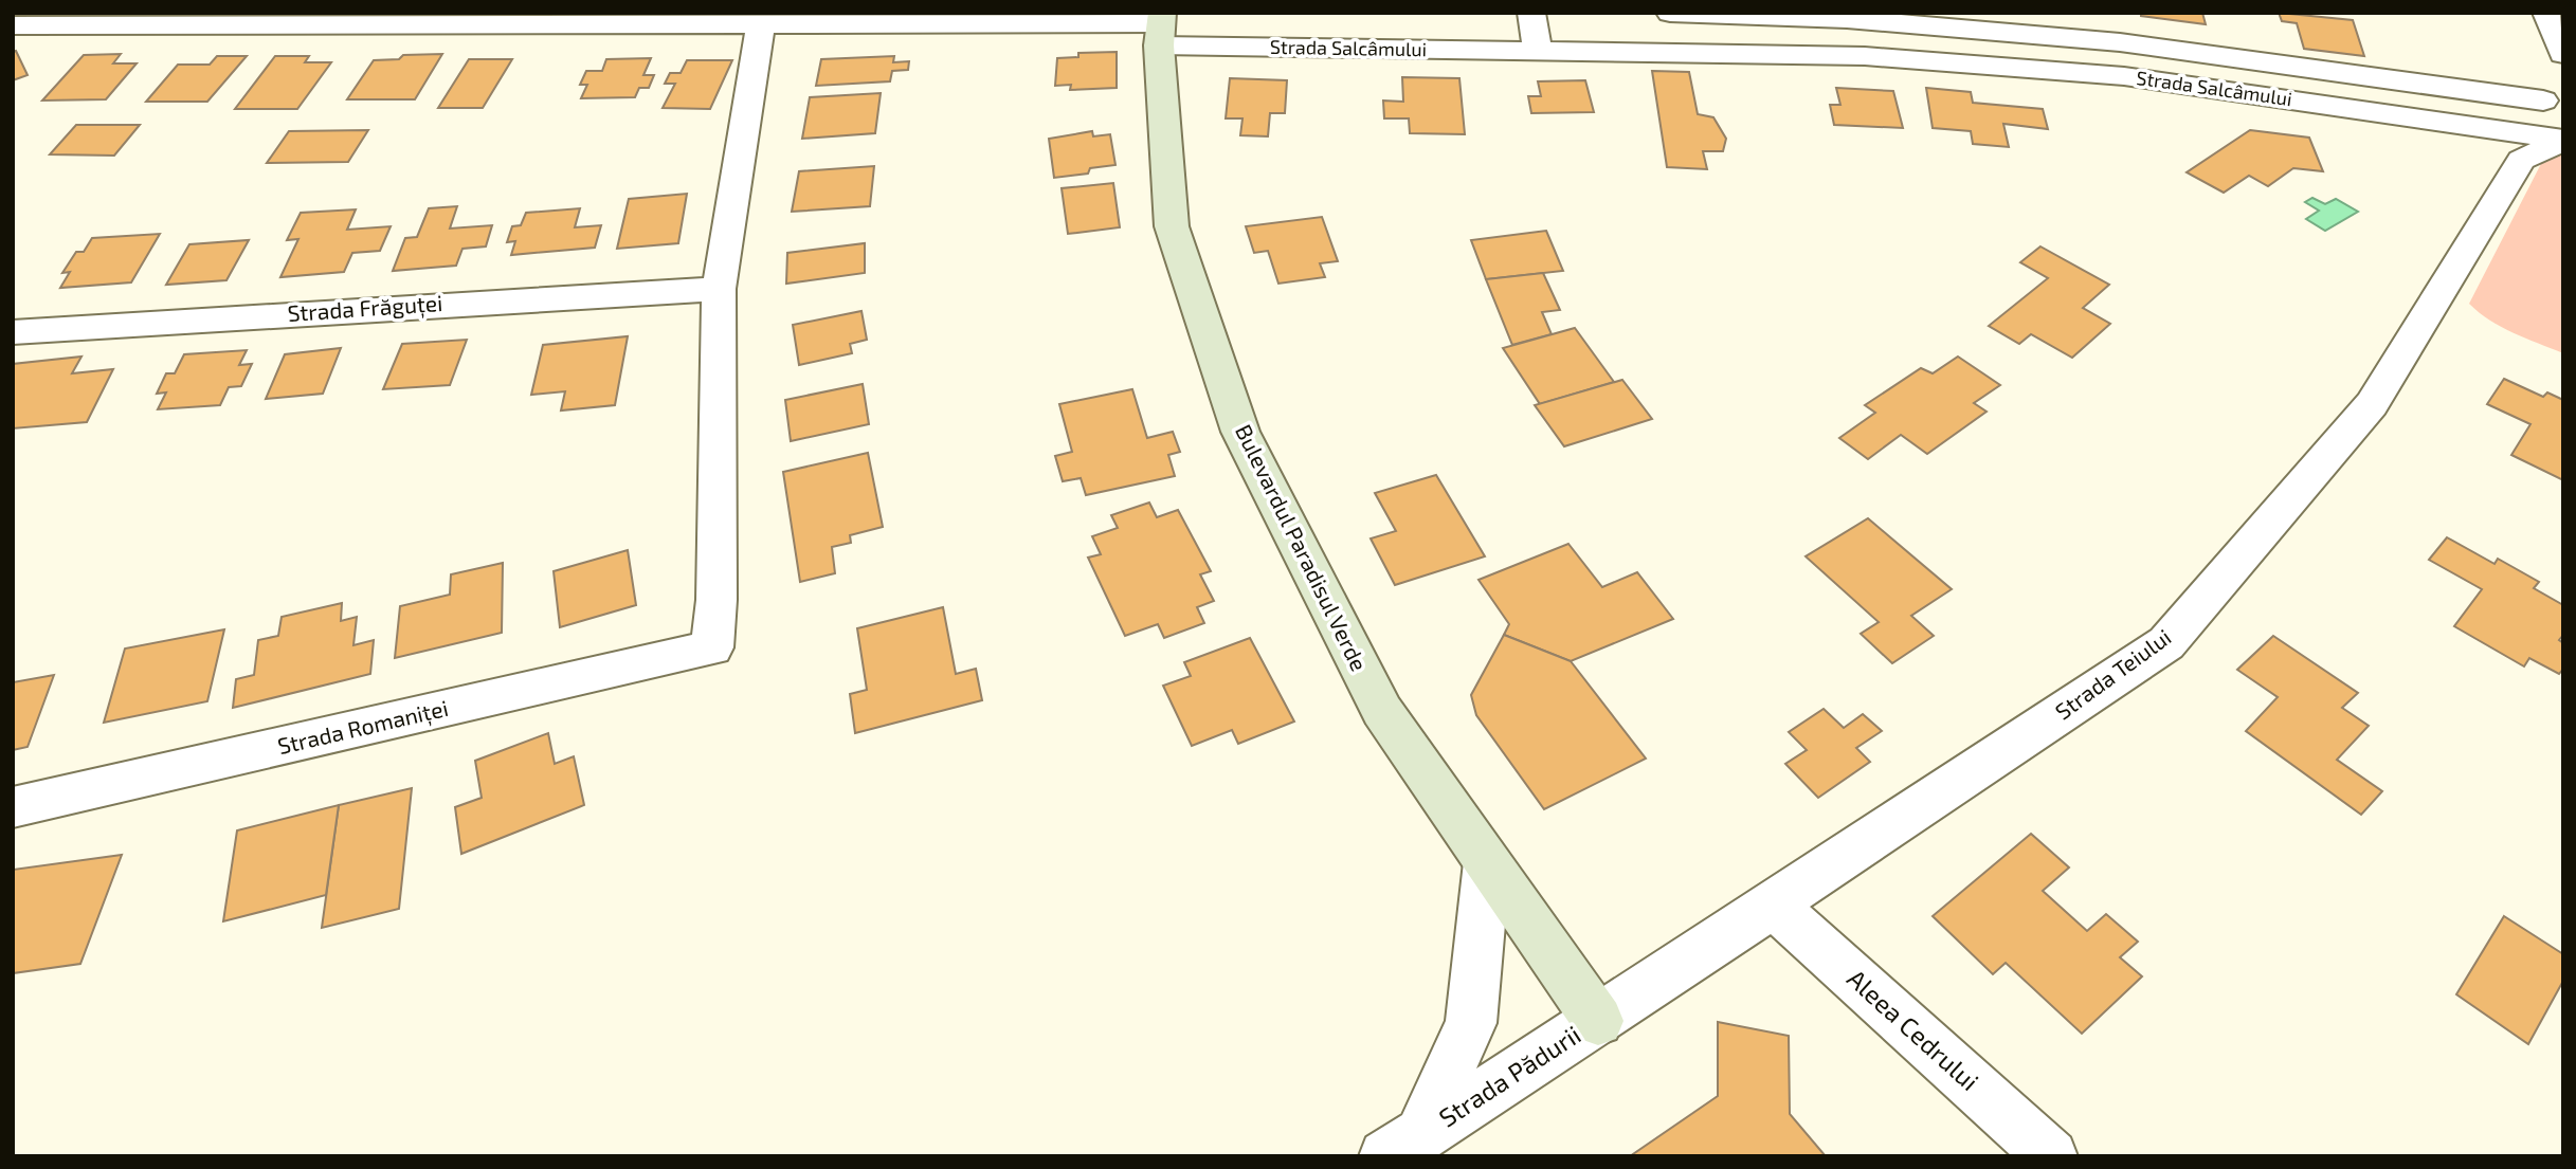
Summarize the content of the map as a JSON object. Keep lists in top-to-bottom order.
{
  "streets": {
    "street": [
      "Strada Salcâmului",
      "Strada Frăguței",
      "Bulevardul Paradisul Verde",
      "Strada Teiului",
      "Strada Romaniței",
      "Aleea Cedrului",
      "Strada Pădurii"
    ]
  },
  "crossings": [
    ["Strada Salcâmului", "Bulevardul Paradisul Verde"],
    ["Strada Salcâmului", "Strada Teiului"],
    ["Strada Frăguței", "Strada Romaniței"],
    ["Bulevardul Paradisul Verde", "Strada Teiului"],
    ["Bulevardul Paradisul Verde", "Strada Pădurii"],
    ["Strada Teiului", "Aleea Cedrului"],
    ["Strada Teiului", "Strada Pădurii"]
  ]
}
